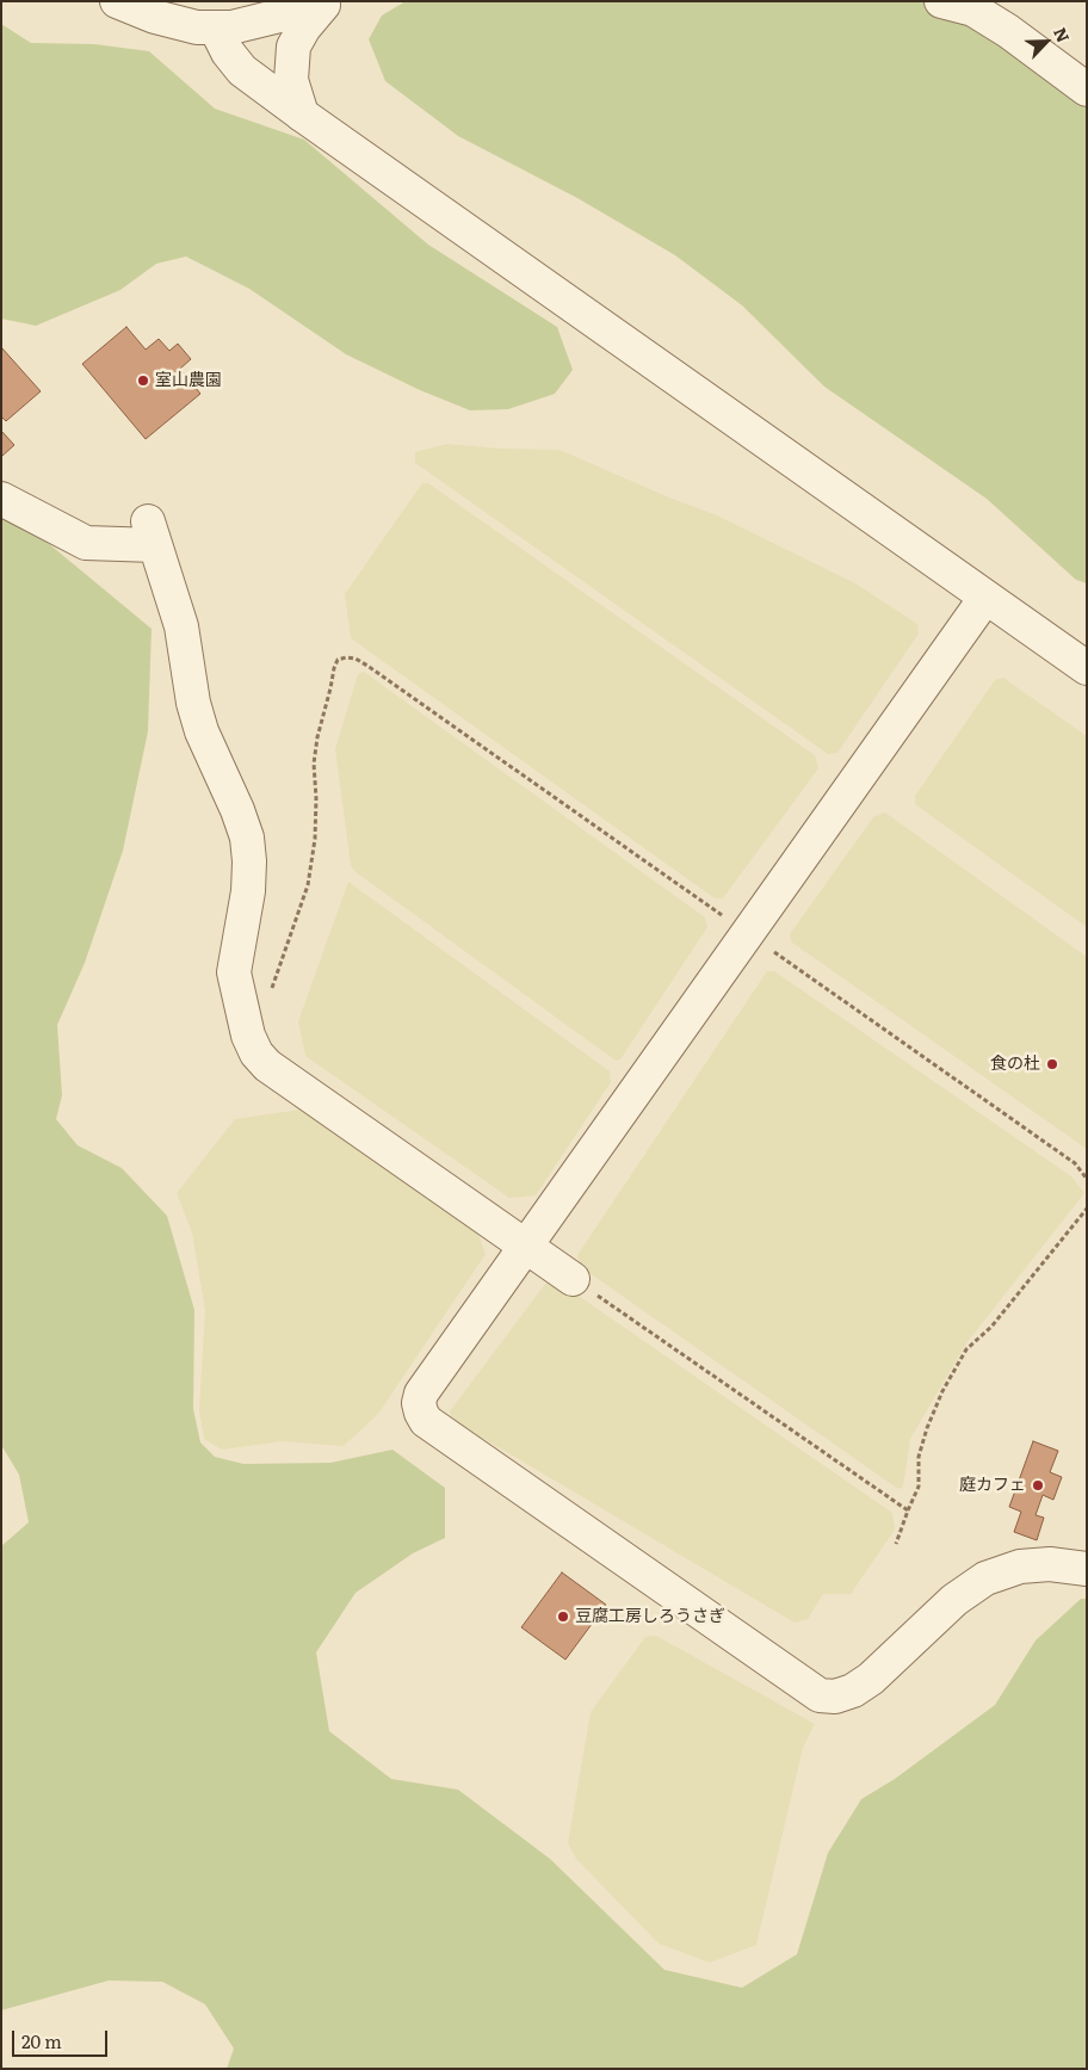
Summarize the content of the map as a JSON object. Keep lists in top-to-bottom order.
{
  "places": [
    "室山農園",
    "食の杜",
    "庭カフェ",
    "豆腐工房しろうさぎ"
  ],
  "scale_bar": "20 m",
  "north": "top right"
}
